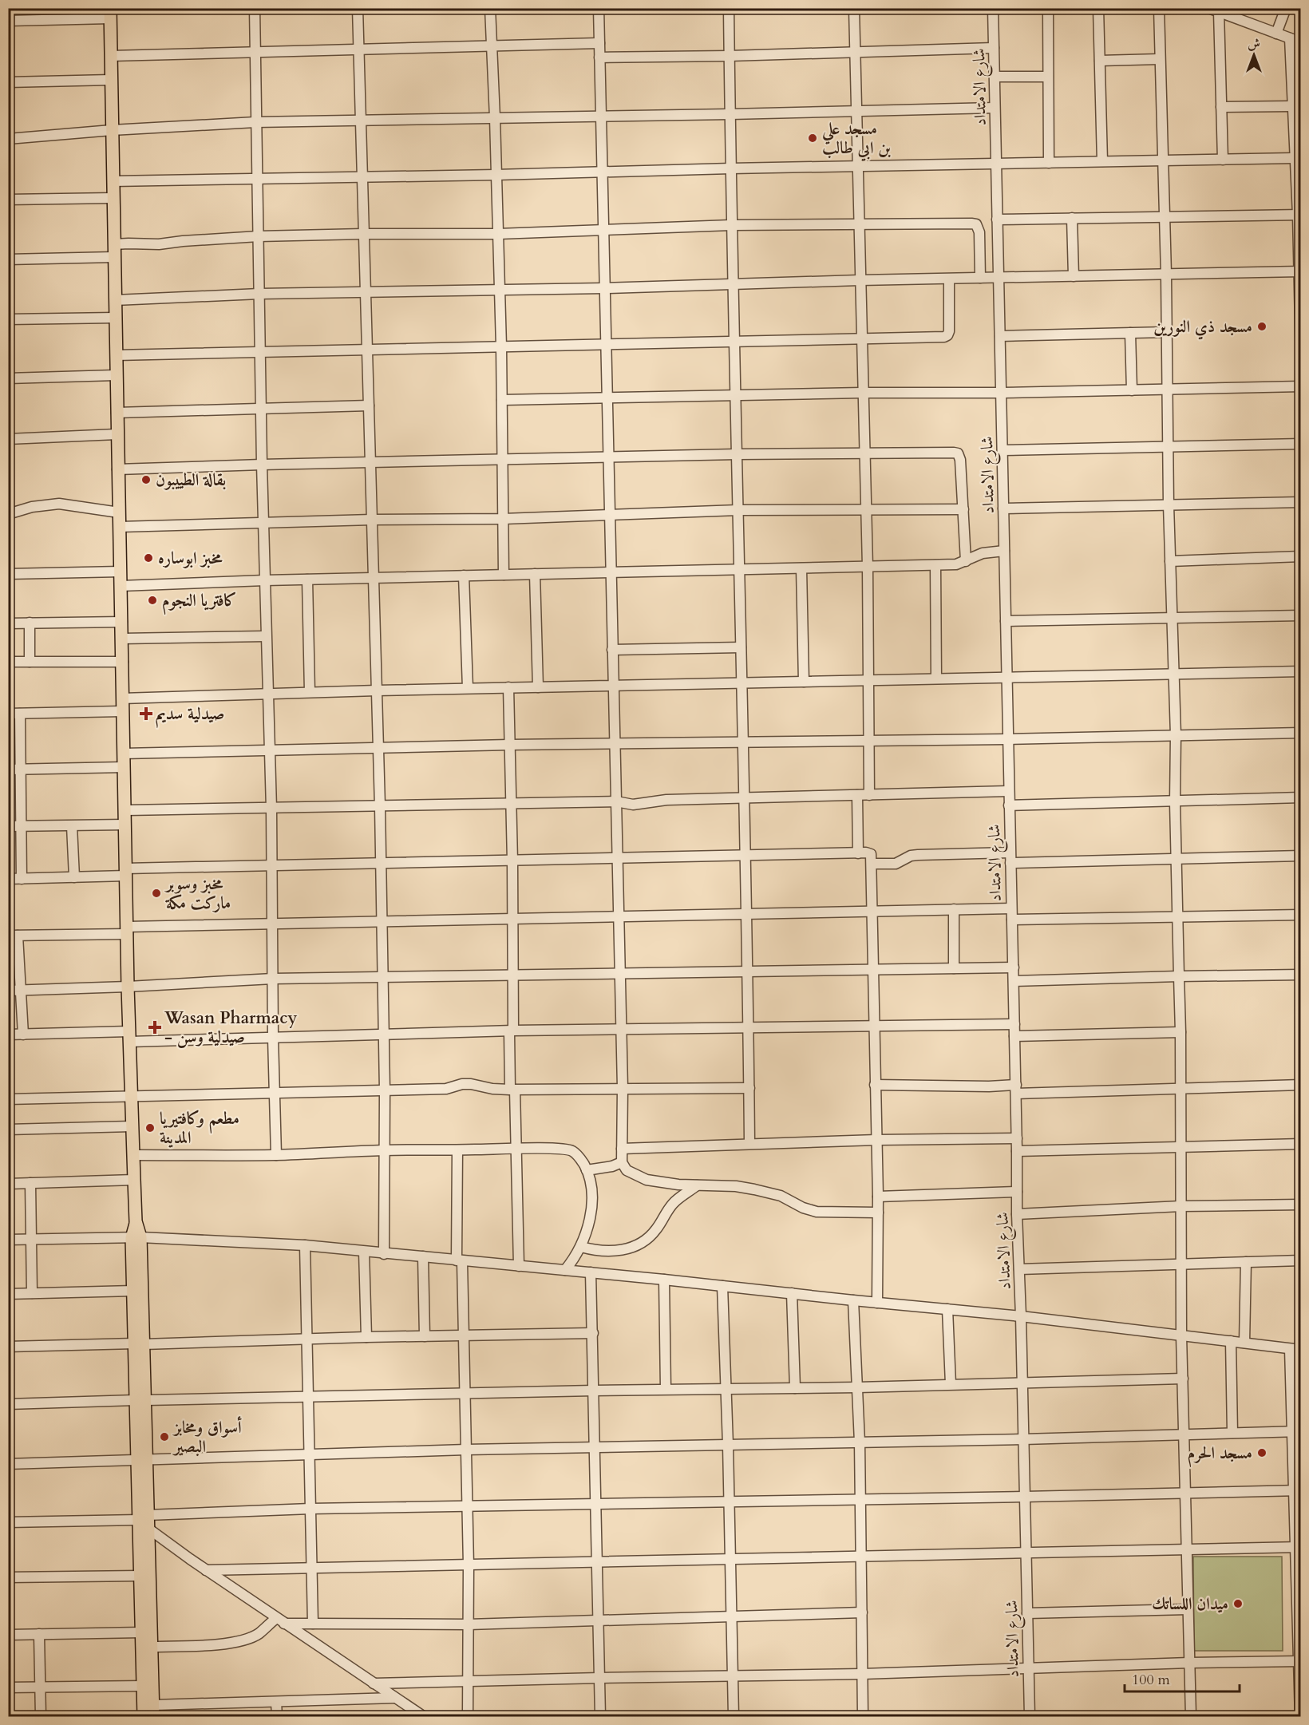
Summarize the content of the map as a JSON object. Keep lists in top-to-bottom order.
{
  "streets": {
    "street": ["شارع الامتداد"]
  },
  "places": {
    "other": [
      "مسجد علي بن ابي طالب",
      "مسجد ذي النورين",
      "بقالة الطييبون",
      "مخبز ابوساره",
      "كافتريا النجوم",
      "مخبز وسوبر ماركت مكة",
      "مطعم وكافتيريا المدينة",
      "أسواق ومخابز البصير",
      "مسجد الحرم",
      "ميدان اللساتك"
    ],
    "health": ["صيدلية سديم", "Wasan Pharmacy - صيدلية وسن"]
  },
  "scale_bar": "100 m",
  "north": "top"
}
